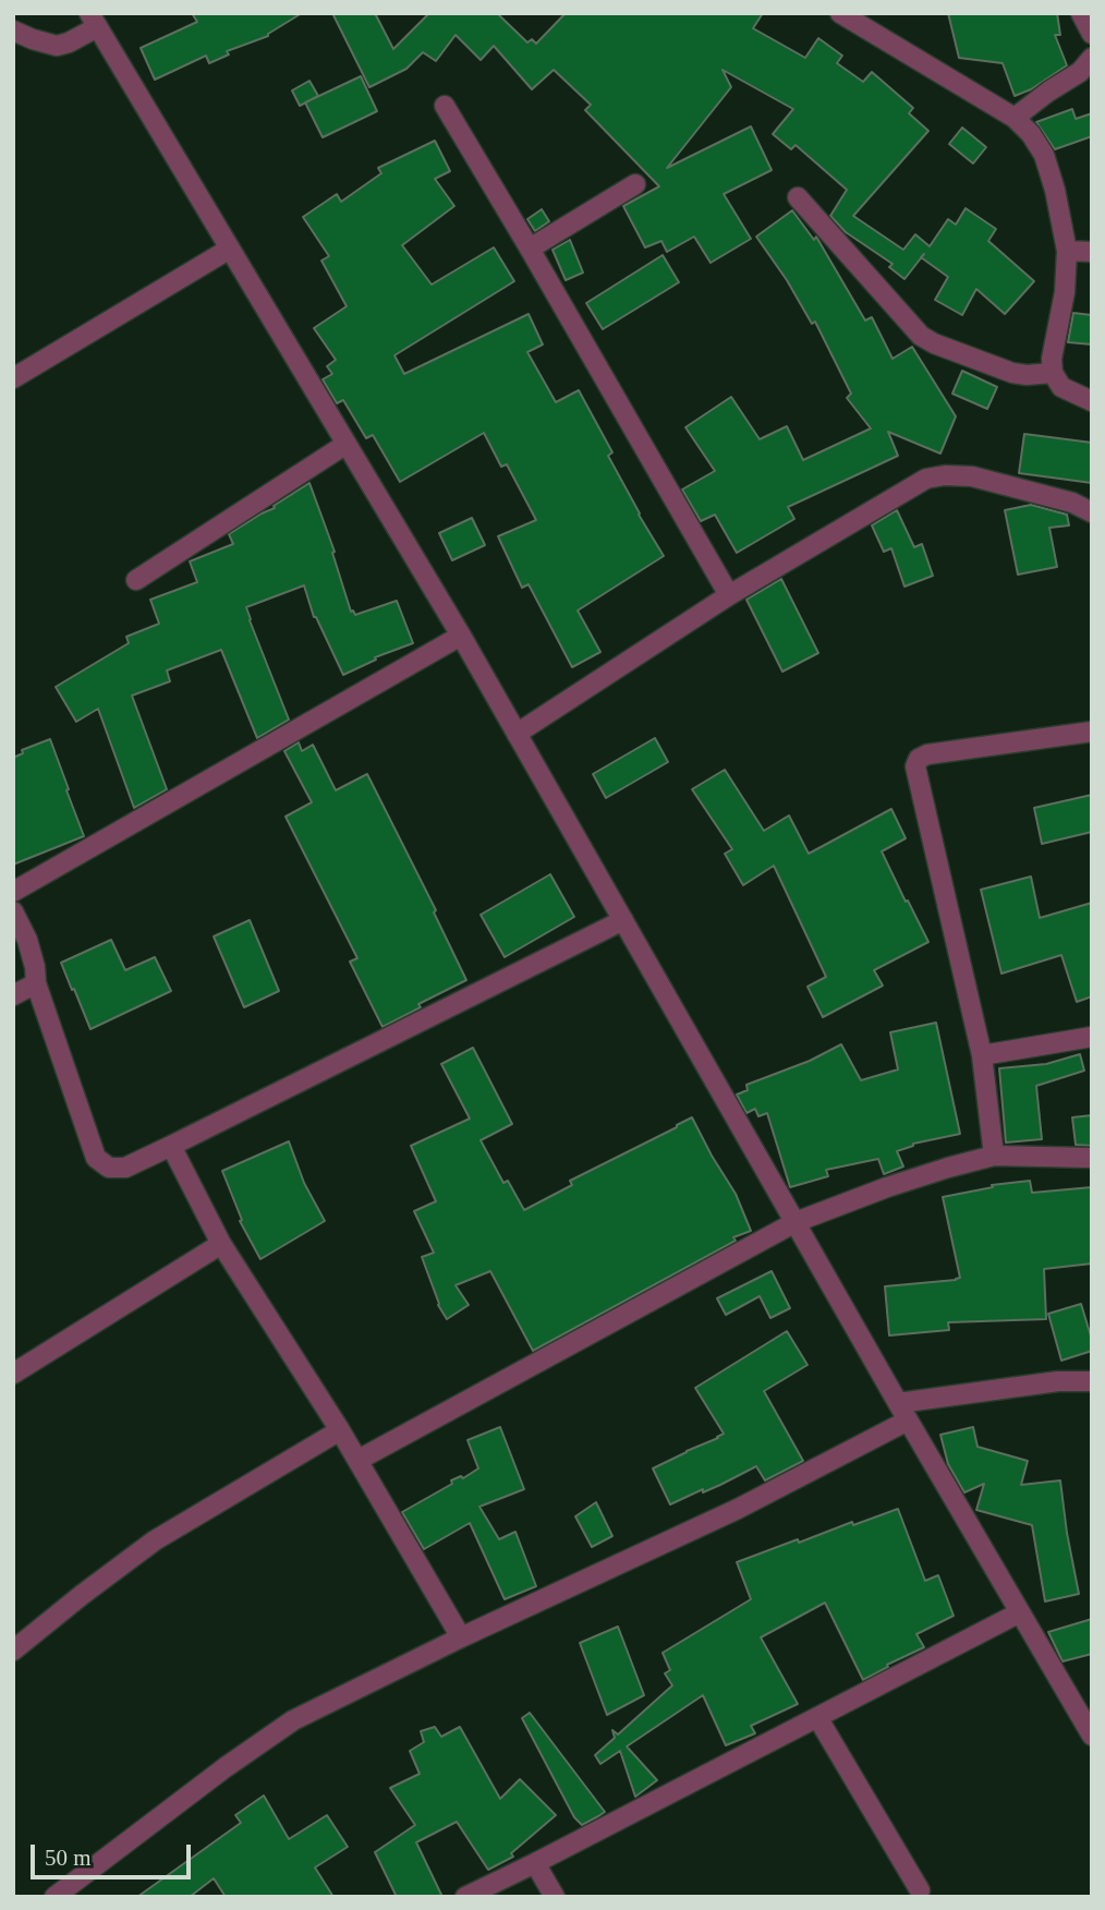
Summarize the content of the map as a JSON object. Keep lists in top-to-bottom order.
{
  "scale_bar": "50 m"
}
